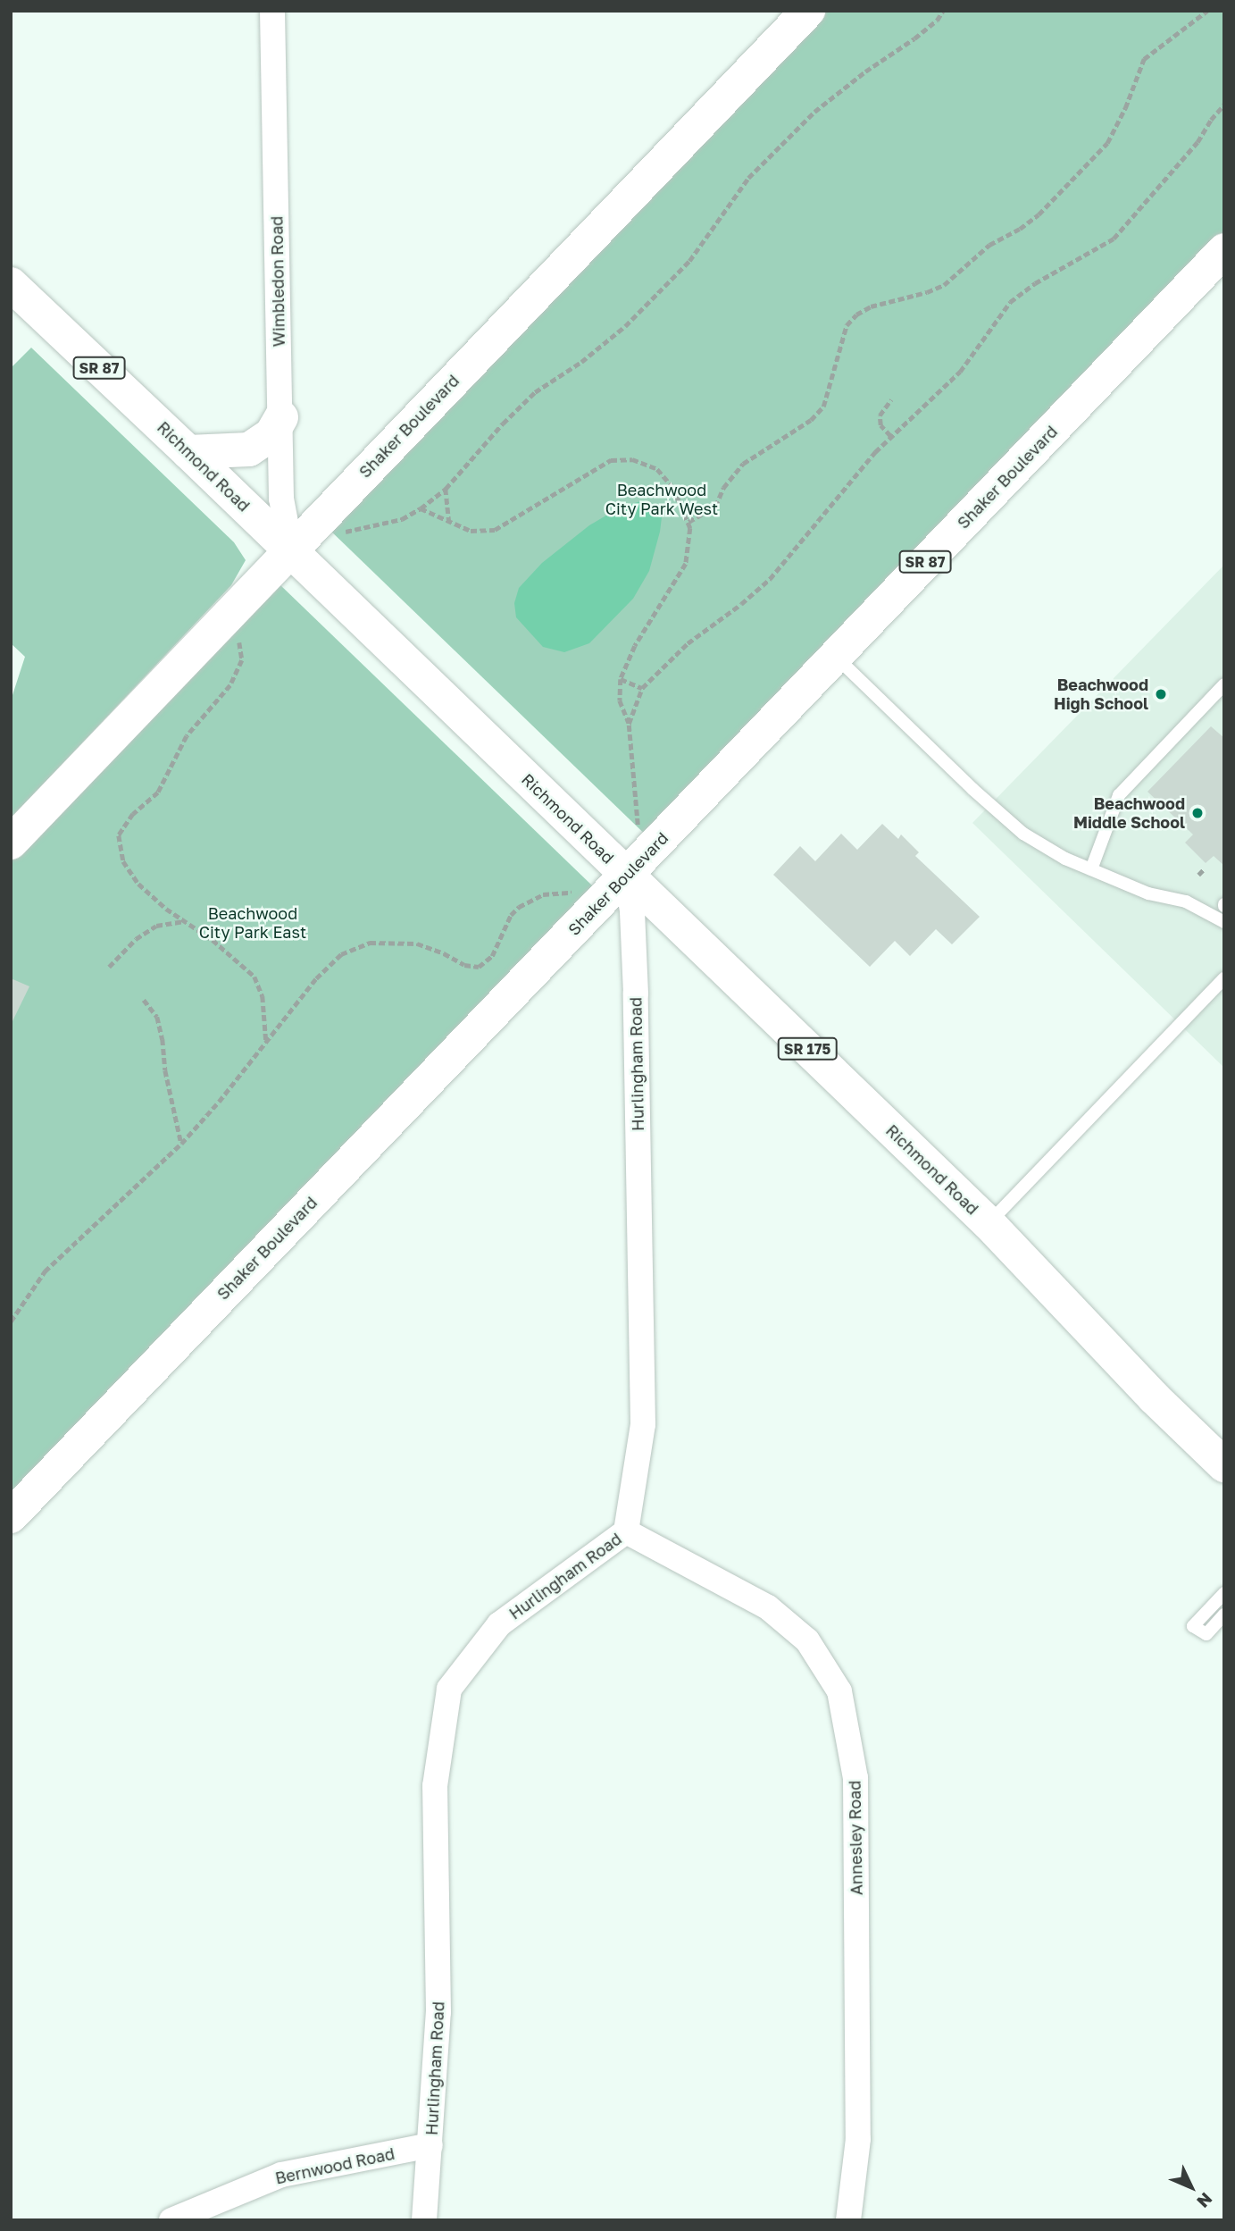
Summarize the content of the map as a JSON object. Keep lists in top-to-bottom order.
{
  "streets": {
    "main road": [
      "SR 87",
      "Shaker Boulevard",
      "Richmond Road",
      "SR 175"
    ],
    "street": [
      "Wimbledon Road",
      "Hurlingham Road",
      "Annesley Road",
      "Bernwood Road"
    ]
  },
  "crossings": [
    ["Wimbledon Road", "Shaker Boulevard"],
    ["Wimbledon Road", "Richmond Road"],
    ["Shaker Boulevard", "Richmond Road"],
    ["Shaker Boulevard", "Hurlingham Road"],
    ["Richmond Road", "Hurlingham Road"],
    ["Hurlingham Road", "Annesley Road"],
    ["Hurlingham Road", "Bernwood Road"]
  ],
  "parks": ["Beachwood City Park West", "Beachwood City Park East"],
  "places": ["Beachwood High School", "Beachwood Middle School"],
  "north": "bottom right"
}
